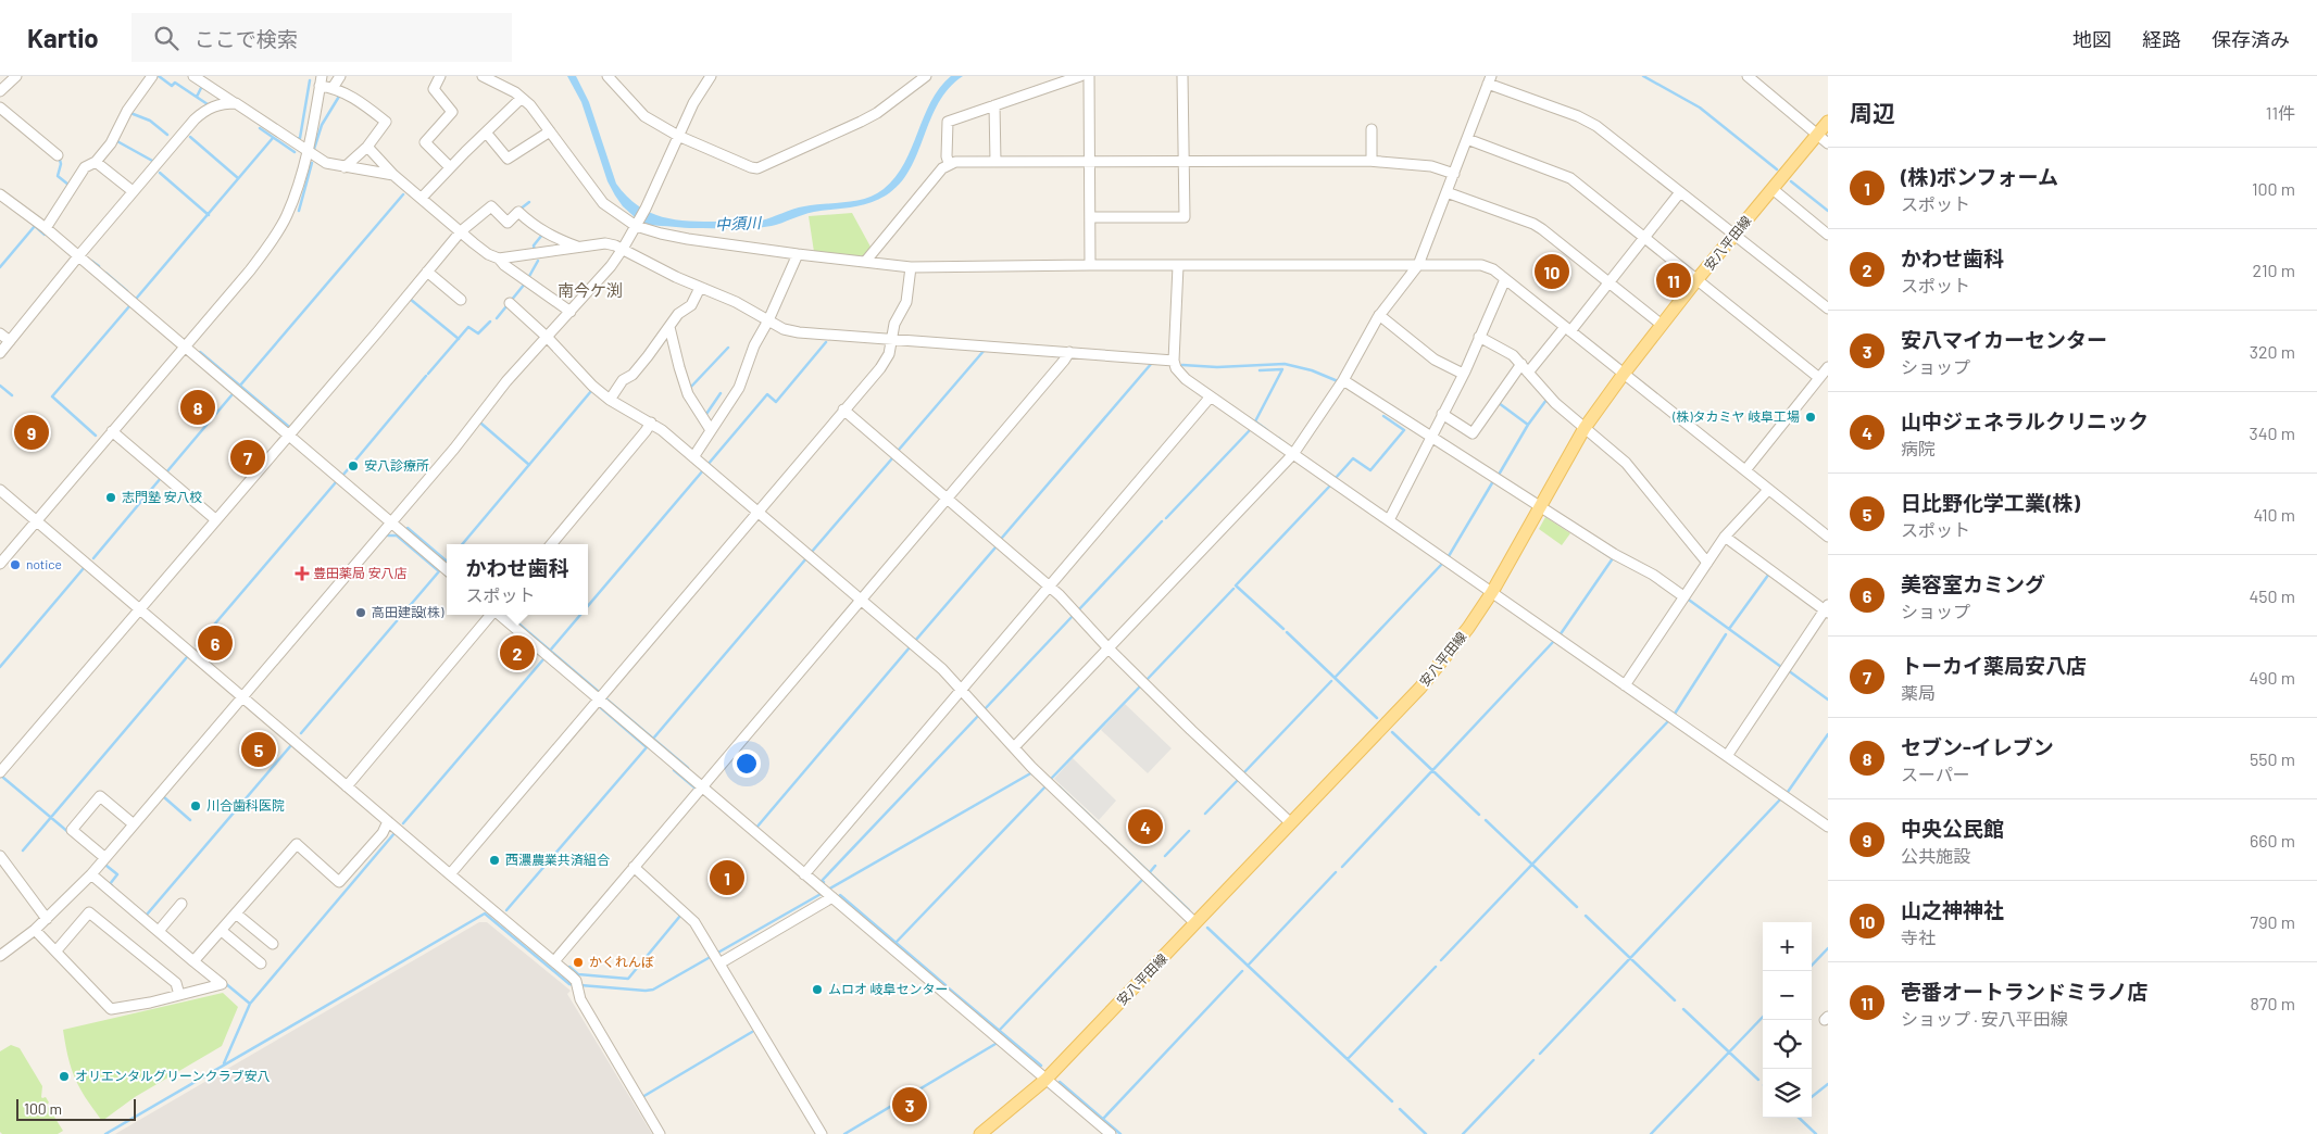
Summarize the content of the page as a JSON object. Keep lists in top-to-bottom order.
{
  "streets": {
    "main road": ["安八平田線"]
  },
  "districts": ["南今ケ渕"],
  "water": ["中須川"],
  "places": {
    "other": [
      "(株)タカミヤ 岐阜工場",
      "安八診療所",
      "志門塾 安八校",
      "notice",
      "高田建設(株)",
      "川合歯科医院",
      "西濃農業共済組合",
      "かくれんぼ",
      "ムロオ 岐阜センター",
      "オリエンタルグリーンクラブ安八"
    ],
    "health": ["豊田薬局 安八店"]
  },
  "scale_bar": "100 m",
  "page": {
    "header": "Kartio",
    "search": "ここで検索",
    "nav": ["地図", "経路", "保存済み"],
    "heading": ["周辺", "11件"],
    "list": [
      {
        "mark": "1",
        "name": "(株)ボンフォーム",
        "note": "スポット",
        "value": "100 m"
      },
      {
        "mark": "2",
        "name": "かわせ歯科",
        "note": "スポット",
        "value": "210 m"
      },
      {
        "mark": "3",
        "name": "安八マイカーセンター",
        "note": "ショップ",
        "value": "320 m"
      },
      {
        "mark": "4",
        "name": "山中ジェネラルクリニック",
        "note": "病院",
        "value": "340 m"
      },
      {
        "mark": "5",
        "name": "日比野化学工業(株)",
        "note": "スポット",
        "value": "410 m"
      },
      {
        "mark": "6",
        "name": "美容室カミング",
        "note": "ショップ",
        "value": "450 m"
      },
      {
        "mark": "7",
        "name": "トーカイ薬局安八店",
        "note": "薬局",
        "value": "490 m"
      },
      {
        "mark": "8",
        "name": "セブン-イレブン",
        "note": "スーパー",
        "value": "550 m"
      },
      {
        "mark": "9",
        "name": "中央公民館",
        "note": "公共施設",
        "value": "660 m"
      },
      {
        "mark": "10",
        "name": "山之神神社",
        "note": "寺社",
        "value": "790 m"
      },
      {
        "mark": "11",
        "name": "壱番オートランドミラノ店",
        "note": "ショップ · 安八平田線",
        "value": "870 m"
      }
    ],
    "pins": [
      "10",
      "11",
      "8",
      "9",
      "7",
      "6",
      "2",
      "5",
      "4",
      "1",
      "3"
    ],
    "popup": ["かわせ歯科", "スポット"],
    "map_buttons": ["+", "−"],
    "scale": "100 m"
  }
}
